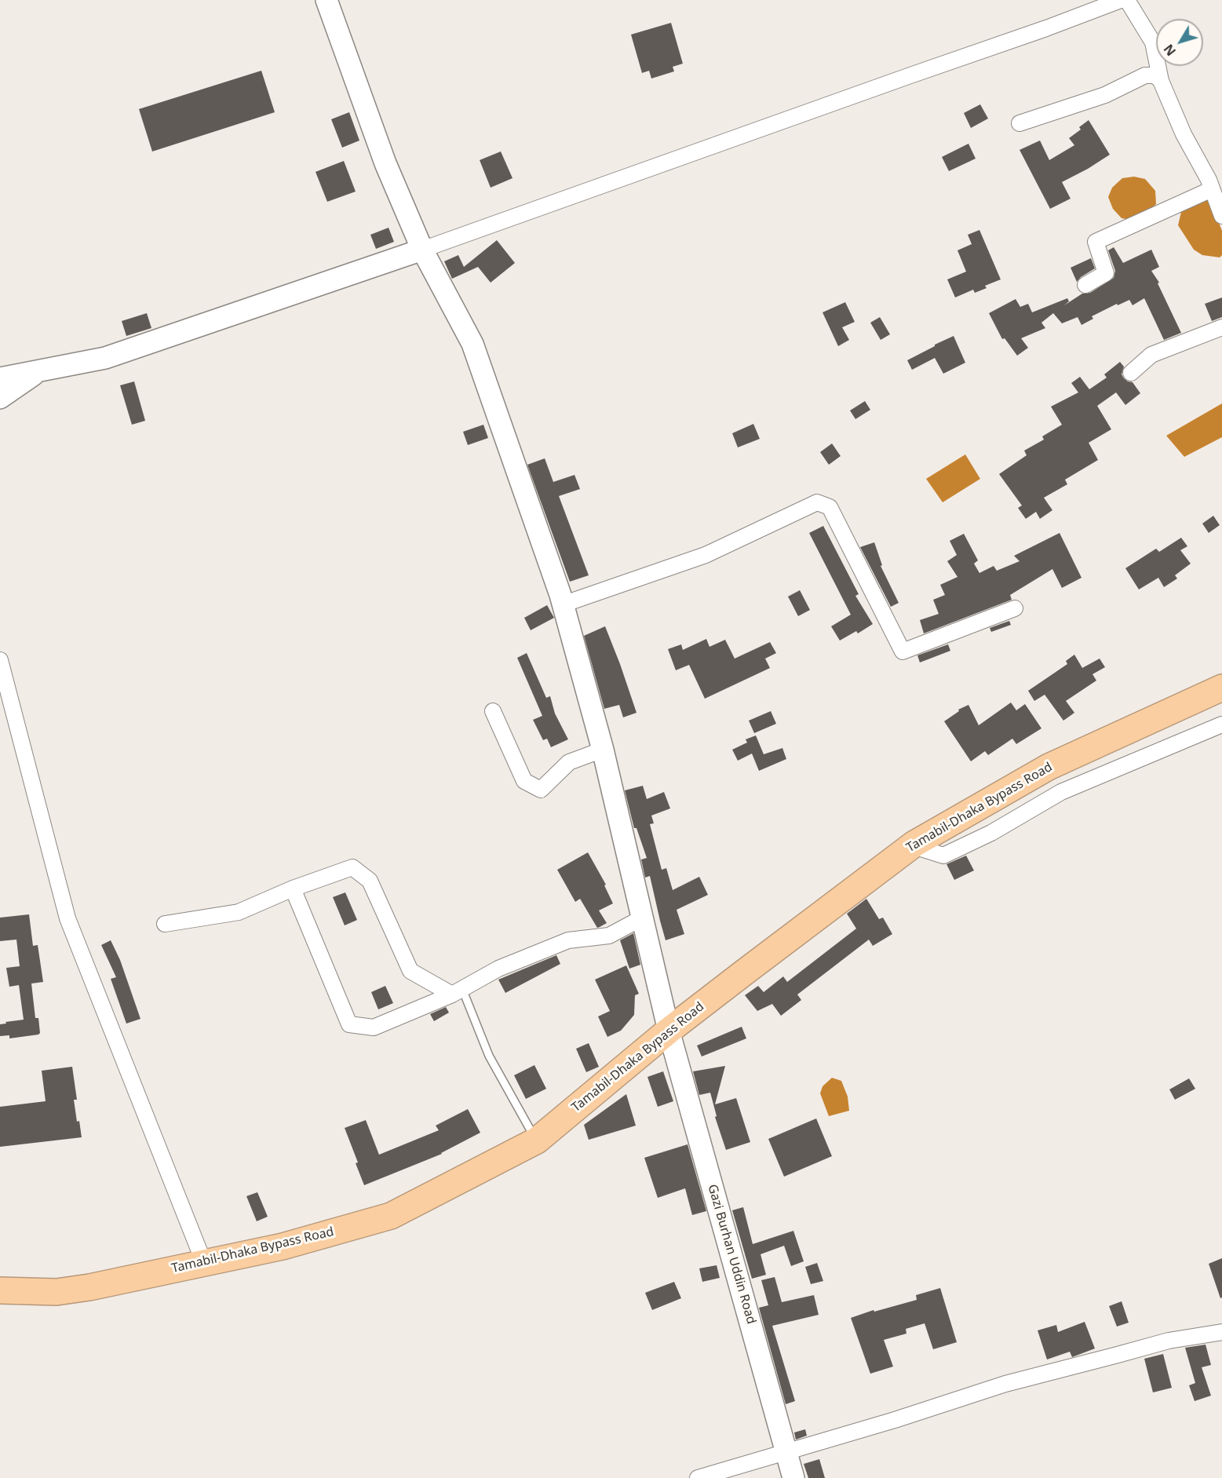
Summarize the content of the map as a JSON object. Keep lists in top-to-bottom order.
{
  "streets": {
    "highway": ["Tamabil-Dhaka Bypass Road"],
    "street": ["Gazi Burhan Uddin Road"]
  },
  "crossings": [
    ["Tamabil-Dhaka Bypass Road", "Gazi Burhan Uddin Road"]
  ],
  "north": "bottom left"
}
